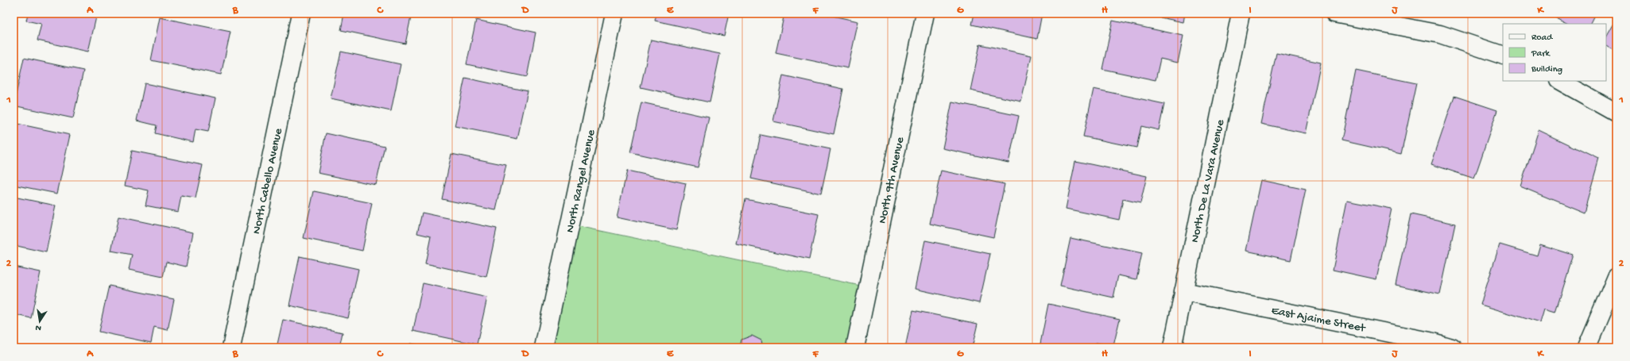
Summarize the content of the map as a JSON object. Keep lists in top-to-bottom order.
{
  "streets": {
    "street": [
      "North 9th Avenue",
      "North Cabello Avenue",
      "North Rangel Avenue",
      "North De La Vara Avenue",
      "East Ajaime Street"
    ]
  },
  "crossings": [
    ["North De La Vara Avenue", "East Ajaime Street"]
  ],
  "legend": ["Road", "Park", "Building"],
  "north": "bottom",
  "grid": {
    "columns": [
      "A",
      "B",
      "C",
      "D",
      "E",
      "F",
      "G",
      "H",
      "I",
      "J",
      "K"
    ],
    "rows": ["1", "2"]
  }
}
